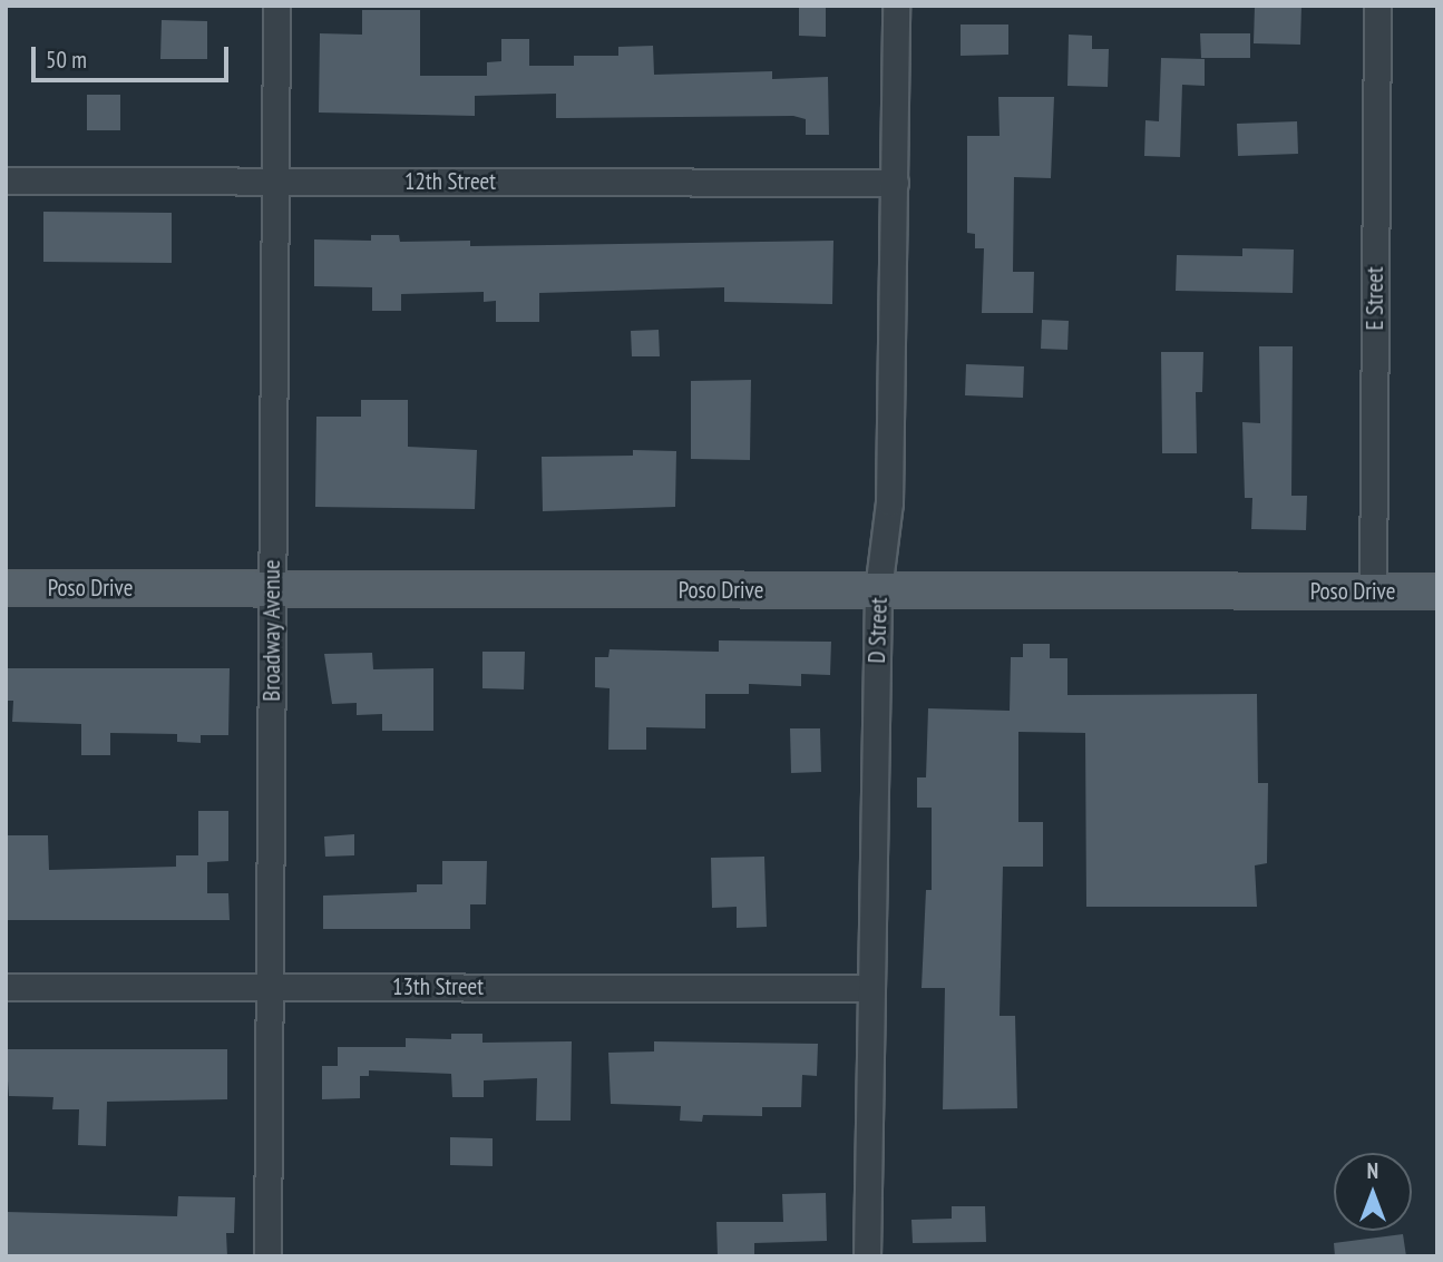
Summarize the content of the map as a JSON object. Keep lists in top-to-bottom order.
{
  "streets": {
    "main road": ["Poso Drive"],
    "street": [
      "12th Street",
      "E Street",
      "Broadway Avenue",
      "D Street",
      "13th Street"
    ]
  },
  "crossings": [
    ["12th Street", "Broadway Avenue"],
    ["12th Street", "D Street"],
    ["E Street", "Poso Drive"],
    ["Poso Drive", "Broadway Avenue"],
    ["Poso Drive", "D Street"],
    ["Broadway Avenue", "13th Street"],
    ["D Street", "13th Street"]
  ],
  "scale_bar": "50 m",
  "north": "top"
}
